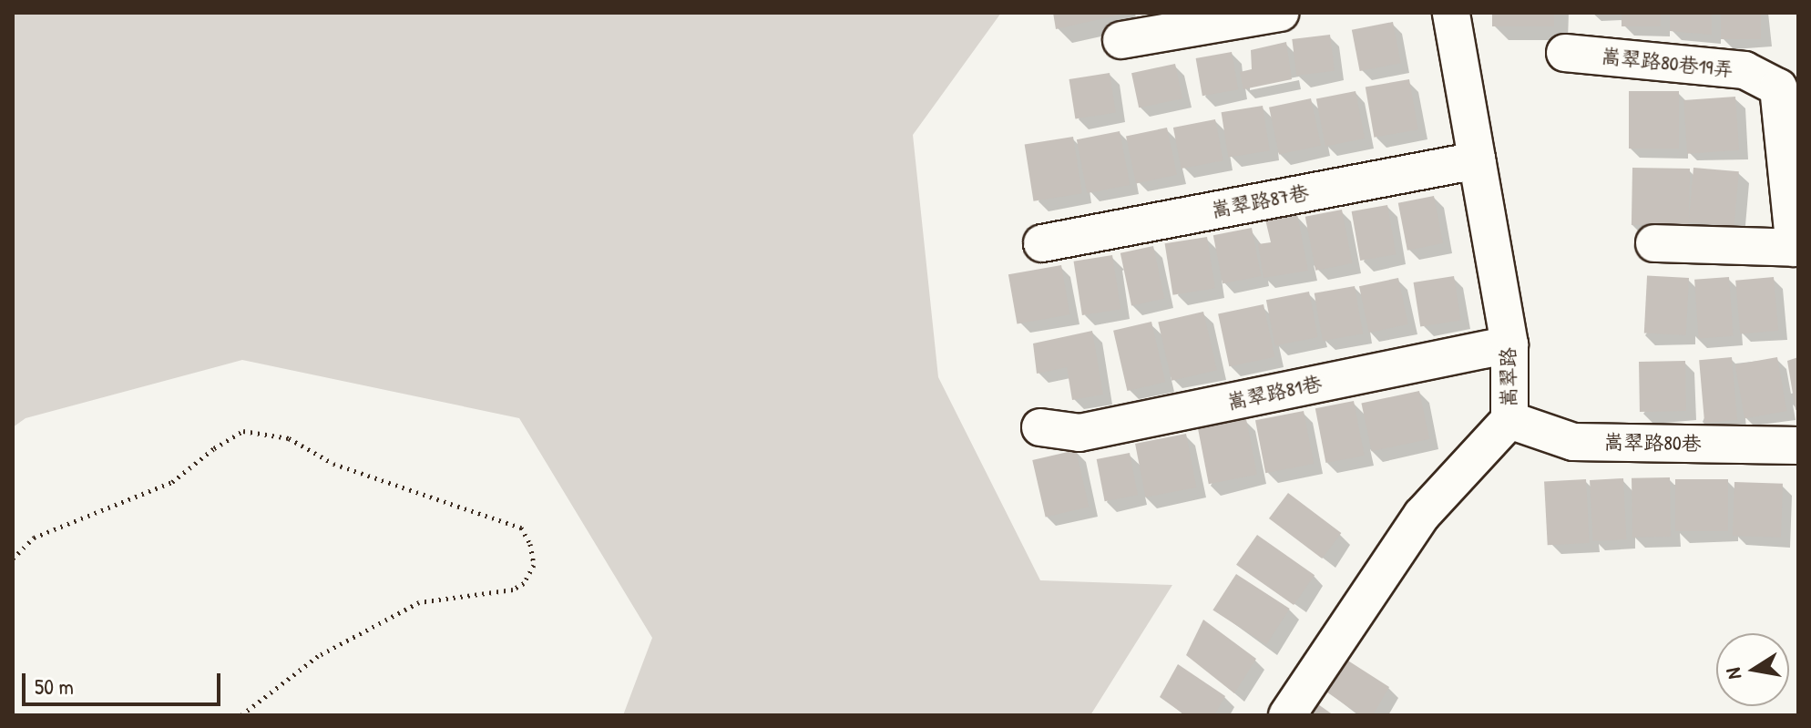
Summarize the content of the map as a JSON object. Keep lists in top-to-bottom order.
{
  "streets": {
    "street": [
      "嵩翠路80巷19弄",
      "嵩翠路87巷",
      "嵩翠路",
      "嵩翠路81巷",
      "嵩翠路80巷"
    ]
  },
  "crossings": [
    ["嵩翠路87巷", "嵩翠路"],
    ["嵩翠路", "嵩翠路81巷"],
    ["嵩翠路", "嵩翠路80巷"]
  ],
  "scale_bar": "50 m",
  "north": "left"
}
